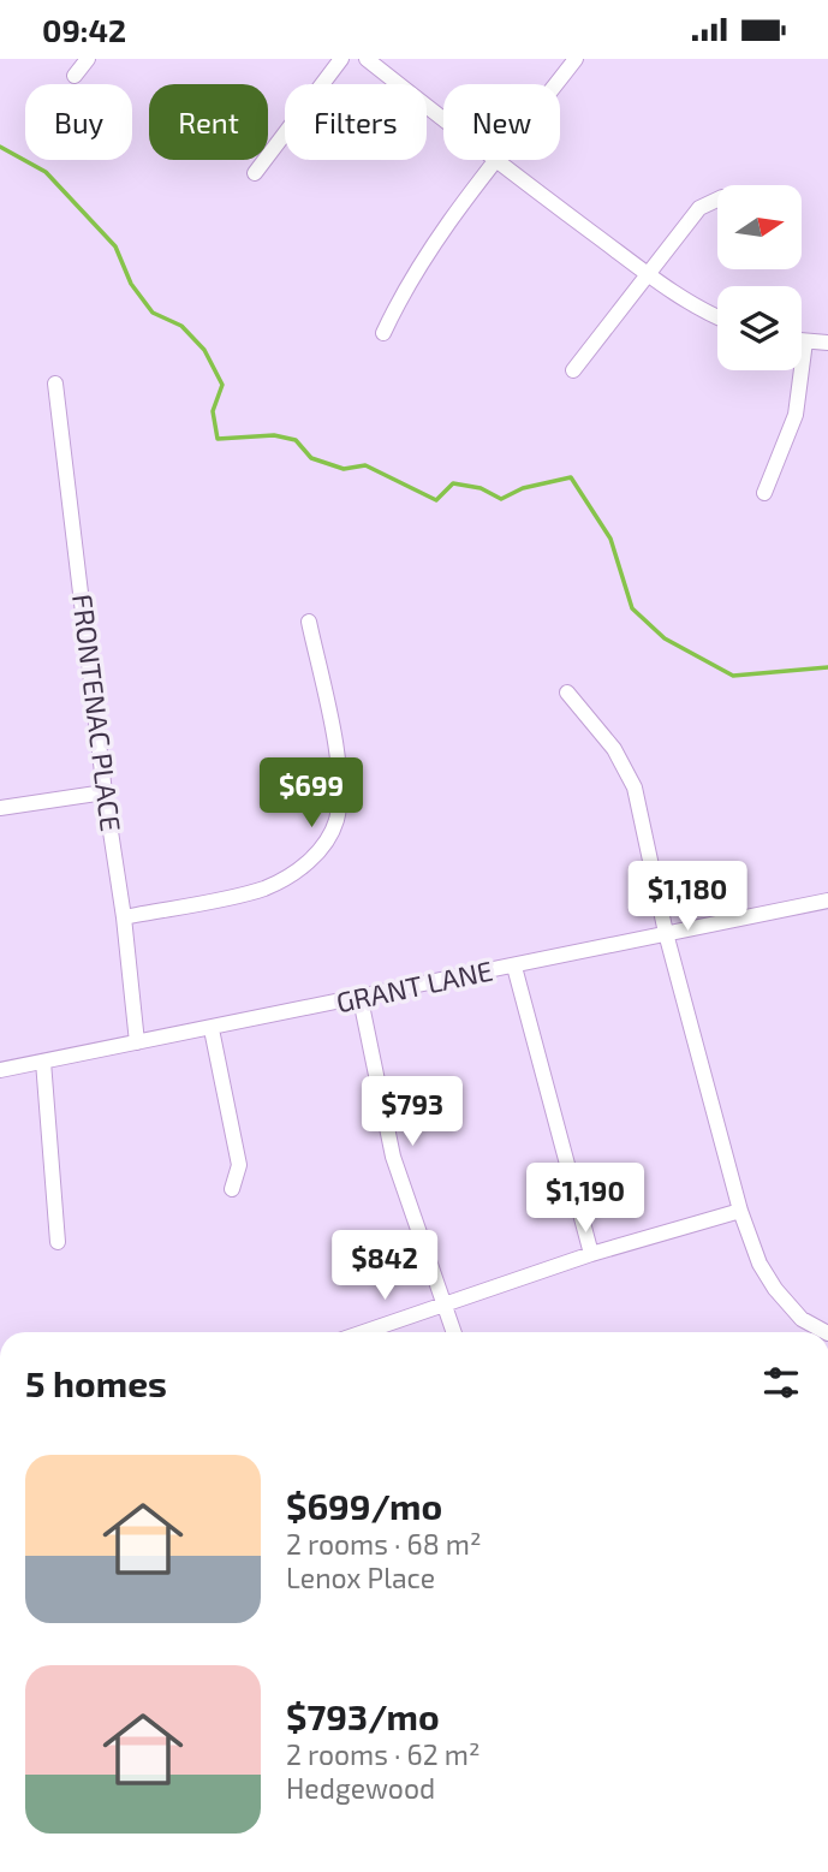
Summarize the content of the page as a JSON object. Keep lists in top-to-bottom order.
{
  "streets": {
    "street": ["FRONTENAC PLACE", "GRANT LANE"]
  },
  "crossings": [
    ["FRONTENAC PLACE", "GRANT LANE"]
  ],
  "north": "right",
  "page": {
    "status": "09:42",
    "chip": [
      "Buy",
      "Rent",
      "Filters",
      "New"
    ],
    "price": [
      "$699",
      "$1,180",
      "$793",
      "$1,190",
      "$842"
    ],
    "heading": "5 homes",
    "list": [
      {
        "name": "$699/mo",
        "note": "2 rooms · 68 m² · Lenox Place"
      },
      {
        "name": "$793/mo",
        "note": "2 rooms · 62 m² · Hedgewood"
      }
    ]
  }
}
